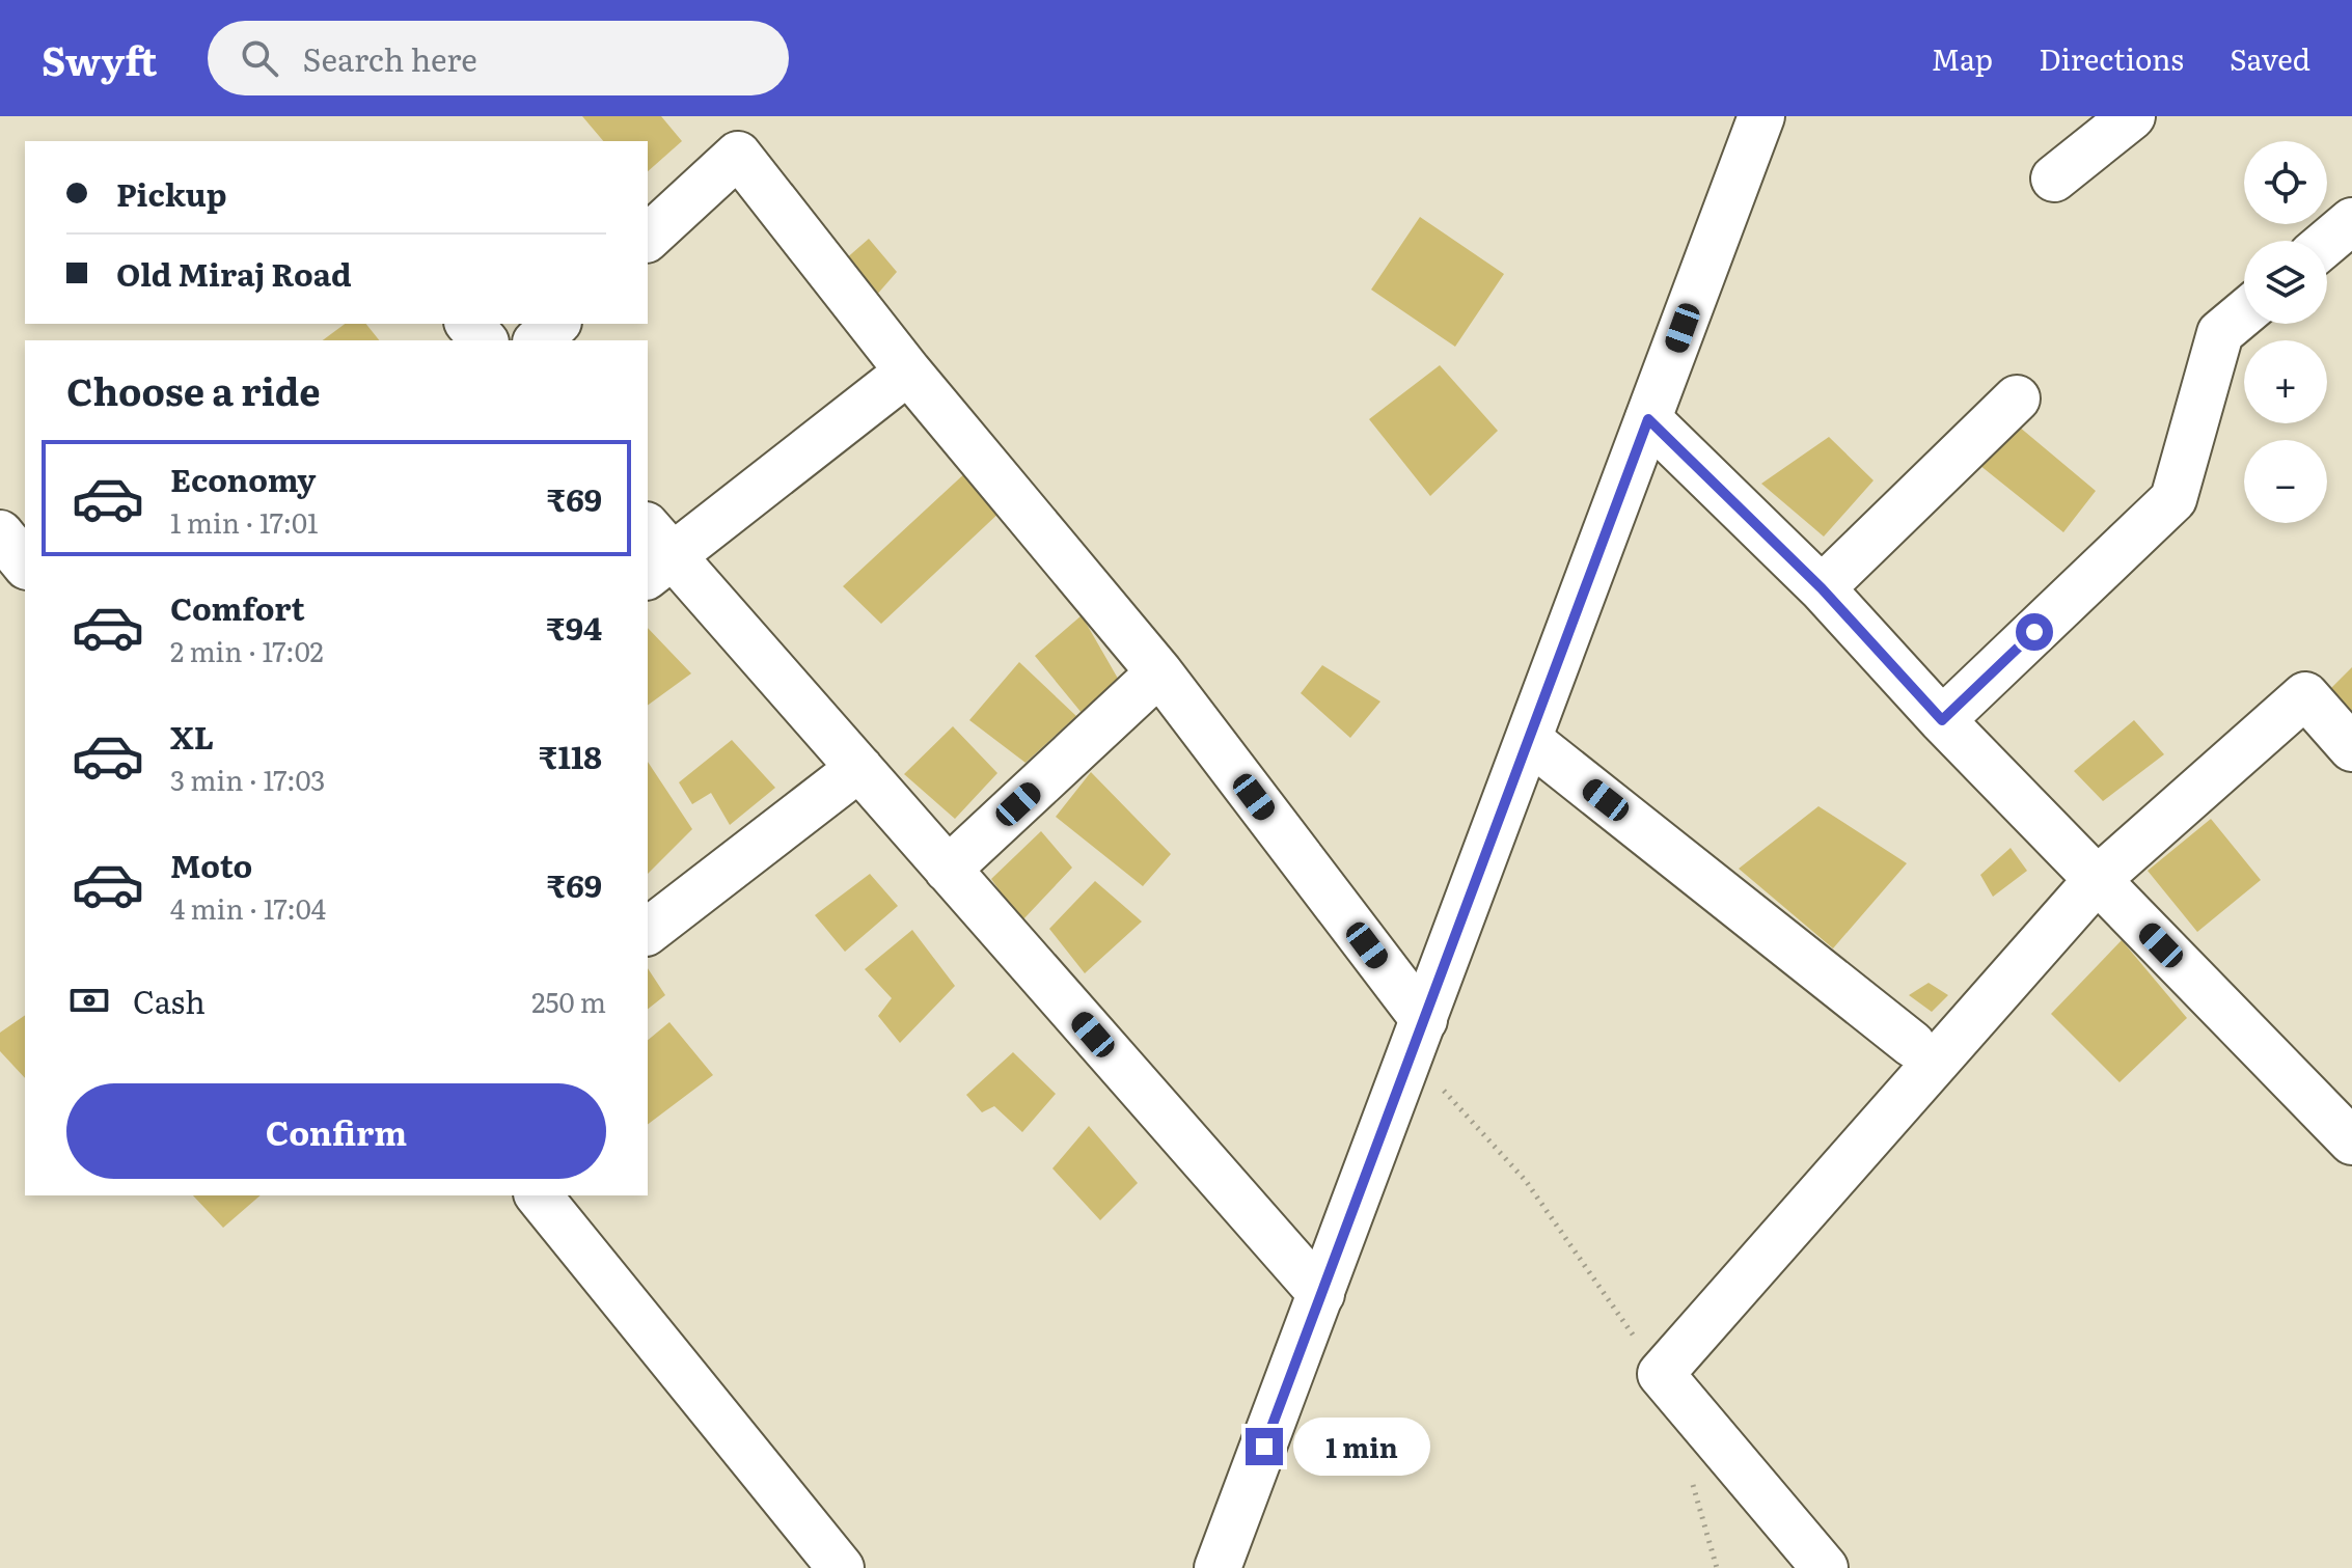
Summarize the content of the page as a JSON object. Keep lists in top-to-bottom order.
{
  "page": {
    "header": "Swyft",
    "search": "Search here",
    "nav": ["Map", "Directions", "Saved"],
    "map_buttons": ["+", "−"],
    "banner": ["Pickup", "Old Miraj Road"],
    "heading": "Choose a ride",
    "list": [
      {
        "name": "Economy",
        "note": "1 min · 17:01",
        "value": "₹69"
      },
      {
        "name": "Comfort",
        "note": "2 min · 17:02",
        "value": "₹94"
      },
      {
        "name": "XL",
        "note": "3 min · 17:03",
        "value": "₹118"
      },
      {
        "name": "Moto",
        "note": "4 min · 17:04",
        "value": "₹69"
      }
    ],
    "pay": ["Cash", "250 m"],
    "buttons": "Confirm",
    "bubble": "1 min"
  }
}
